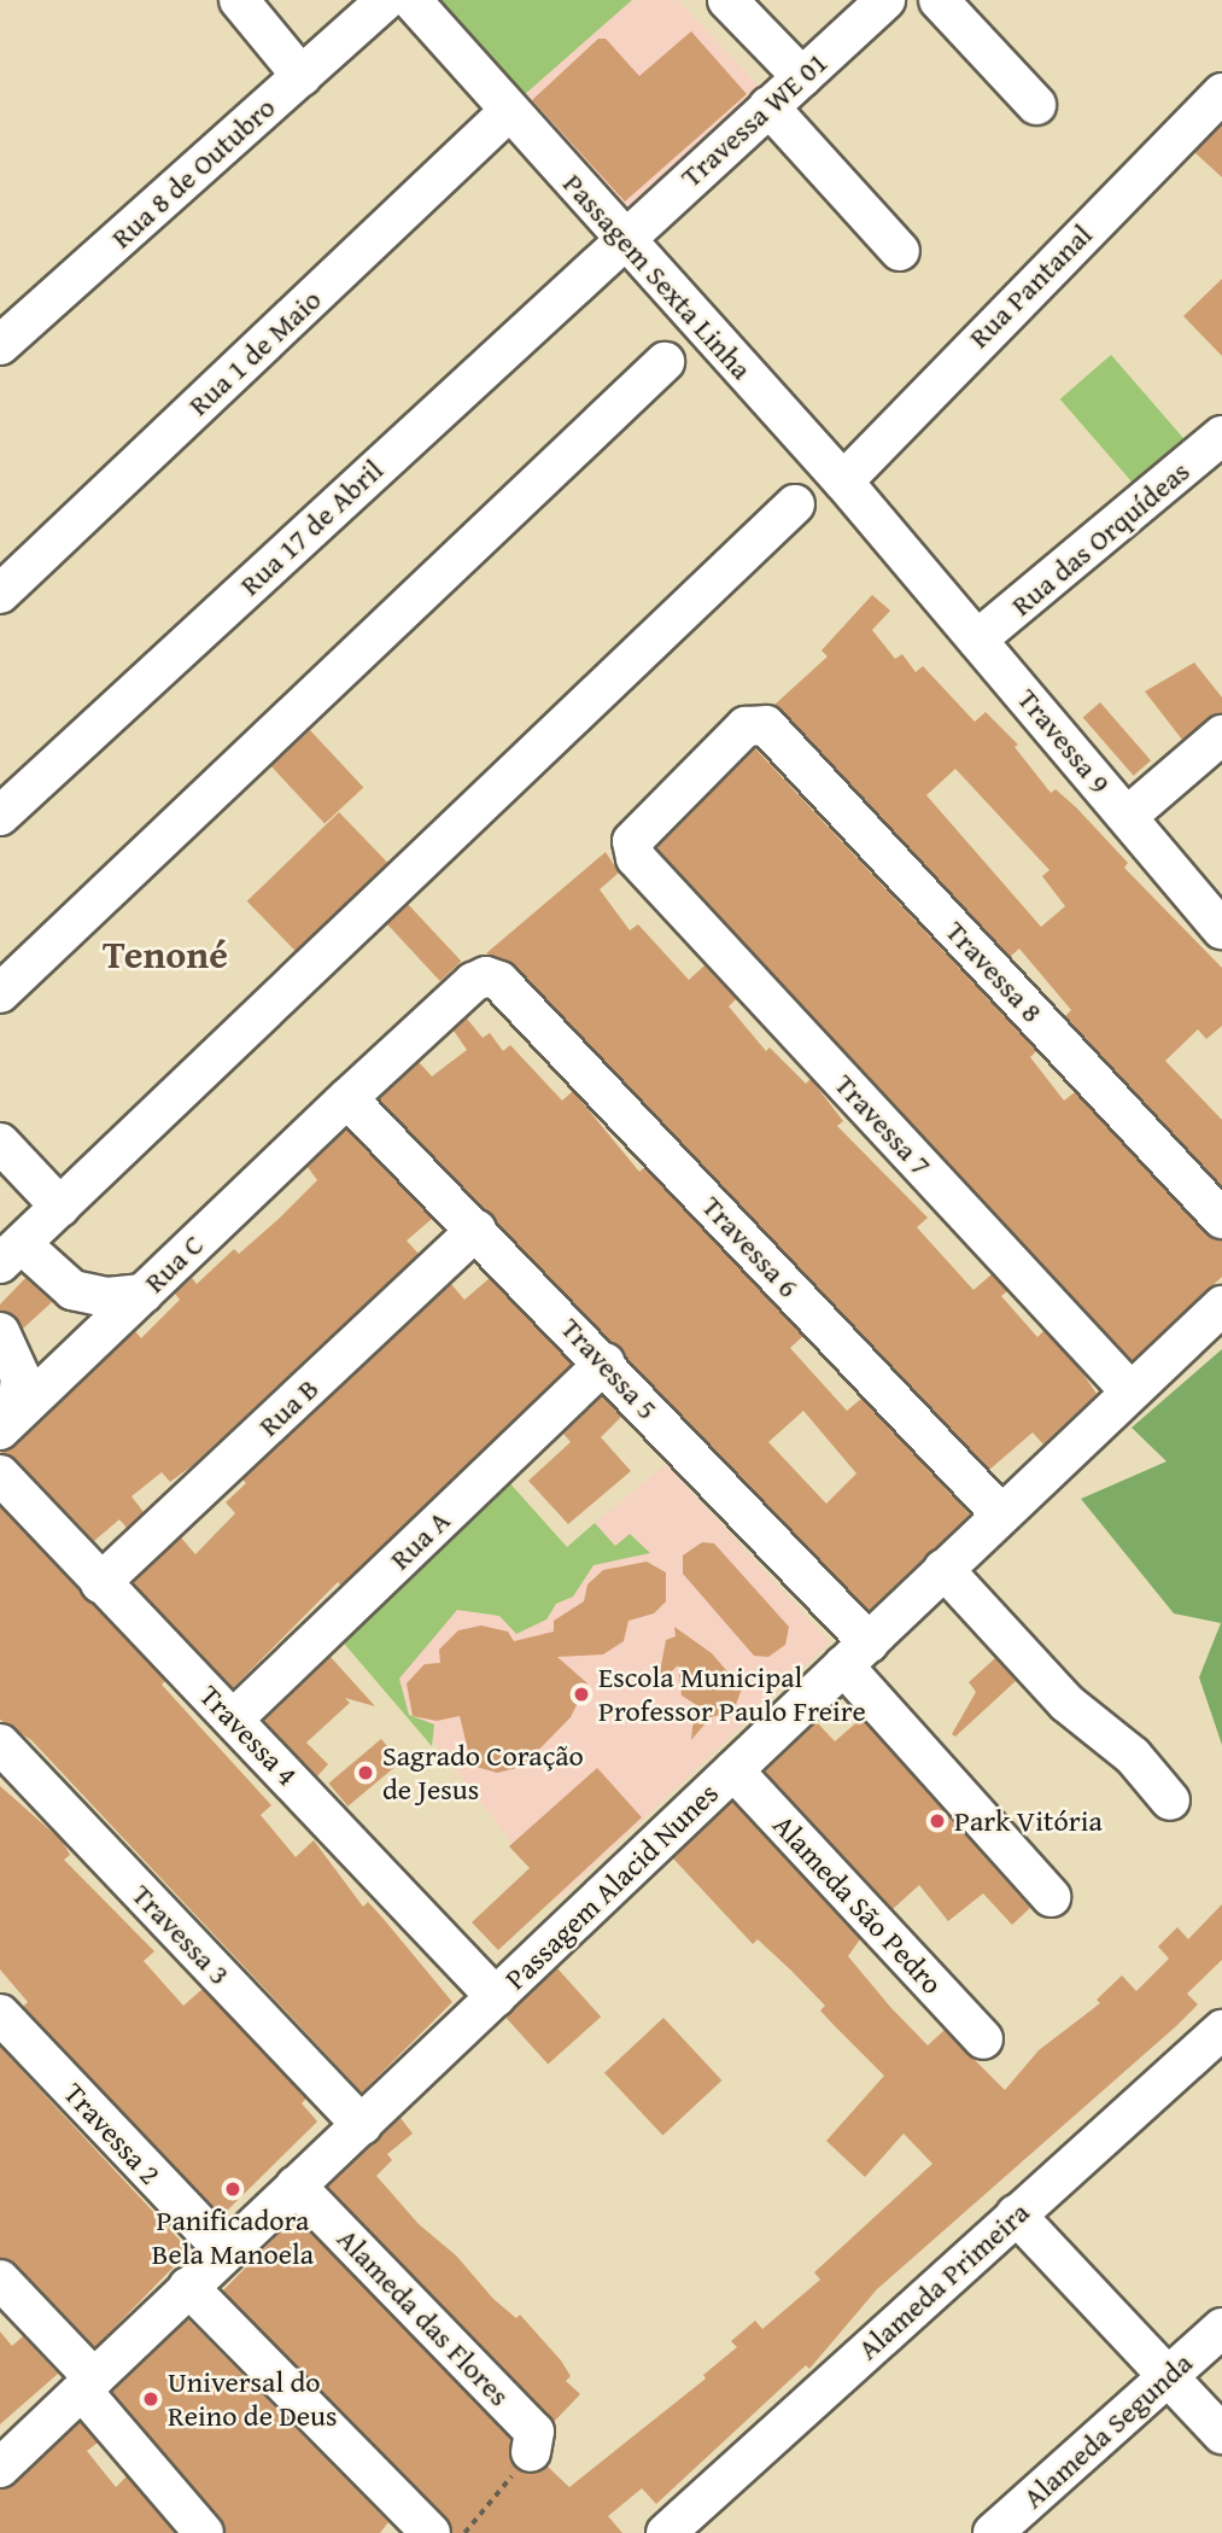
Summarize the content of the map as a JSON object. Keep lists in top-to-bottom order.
{
  "streets": {
    "street": [
      "Travessa WE 01",
      "Rua 8 de Outubro",
      "Passagem Sexta Linha",
      "Rua Pantanal",
      "Rua 1 de Maio",
      "Rua 17 de Abril",
      "Rua das Orquídeas",
      "Travessa 9",
      "Travessa 8",
      "Travessa 7",
      "Travessa 6",
      "Rua C",
      "Travessa 5",
      "Rua B",
      "Rua A",
      "Travessa 4",
      "Passagem Alacid Nunes",
      "Alameda São Pedro",
      "Travessa 3",
      "Travessa 2",
      "Alameda Primeira",
      "Alameda das Flores",
      "Alameda Segunda"
    ]
  },
  "crossings": [
    ["Travessa WE 01", "Passagem Sexta Linha"],
    ["Travessa WE 01", "Rua 17 de Abril"],
    ["Passagem Sexta Linha", "Rua Pantanal"],
    ["Passagem Sexta Linha", "Rua 1 de Maio"],
    ["Passagem Sexta Linha", "Rua 17 de Abril"],
    ["Passagem Sexta Linha", "Travessa 9"],
    ["Rua das Orquídeas", "Travessa 9"],
    ["Travessa 8", "Travessa 7"],
    ["Travessa 7", "Passagem Alacid Nunes"],
    ["Travessa 6", "Rua C"],
    ["Travessa 6", "Travessa 5"],
    ["Travessa 6", "Passagem Alacid Nunes"],
    ["Rua C", "Travessa 5"],
    ["Travessa 5", "Rua B"],
    ["Travessa 5", "Rua A"],
    ["Travessa 5", "Passagem Alacid Nunes"],
    ["Rua B", "Travessa 4"],
    ["Rua A", "Travessa 4"],
    ["Travessa 4", "Passagem Alacid Nunes"],
    ["Passagem Alacid Nunes", "Alameda São Pedro"],
    ["Passagem Alacid Nunes", "Travessa 3"],
    ["Passagem Alacid Nunes", "Travessa 2"],
    ["Passagem Alacid Nunes", "Alameda das Flores"]
  ],
  "districts": ["Tenoné"],
  "places": [
    "Escola Municipal Professor Paulo Freire",
    "Sagrado Coração de Jesus",
    "Park Vitória",
    "Panificadora Bela Manoela",
    "Universal do Reino de Deus"
  ]
}
